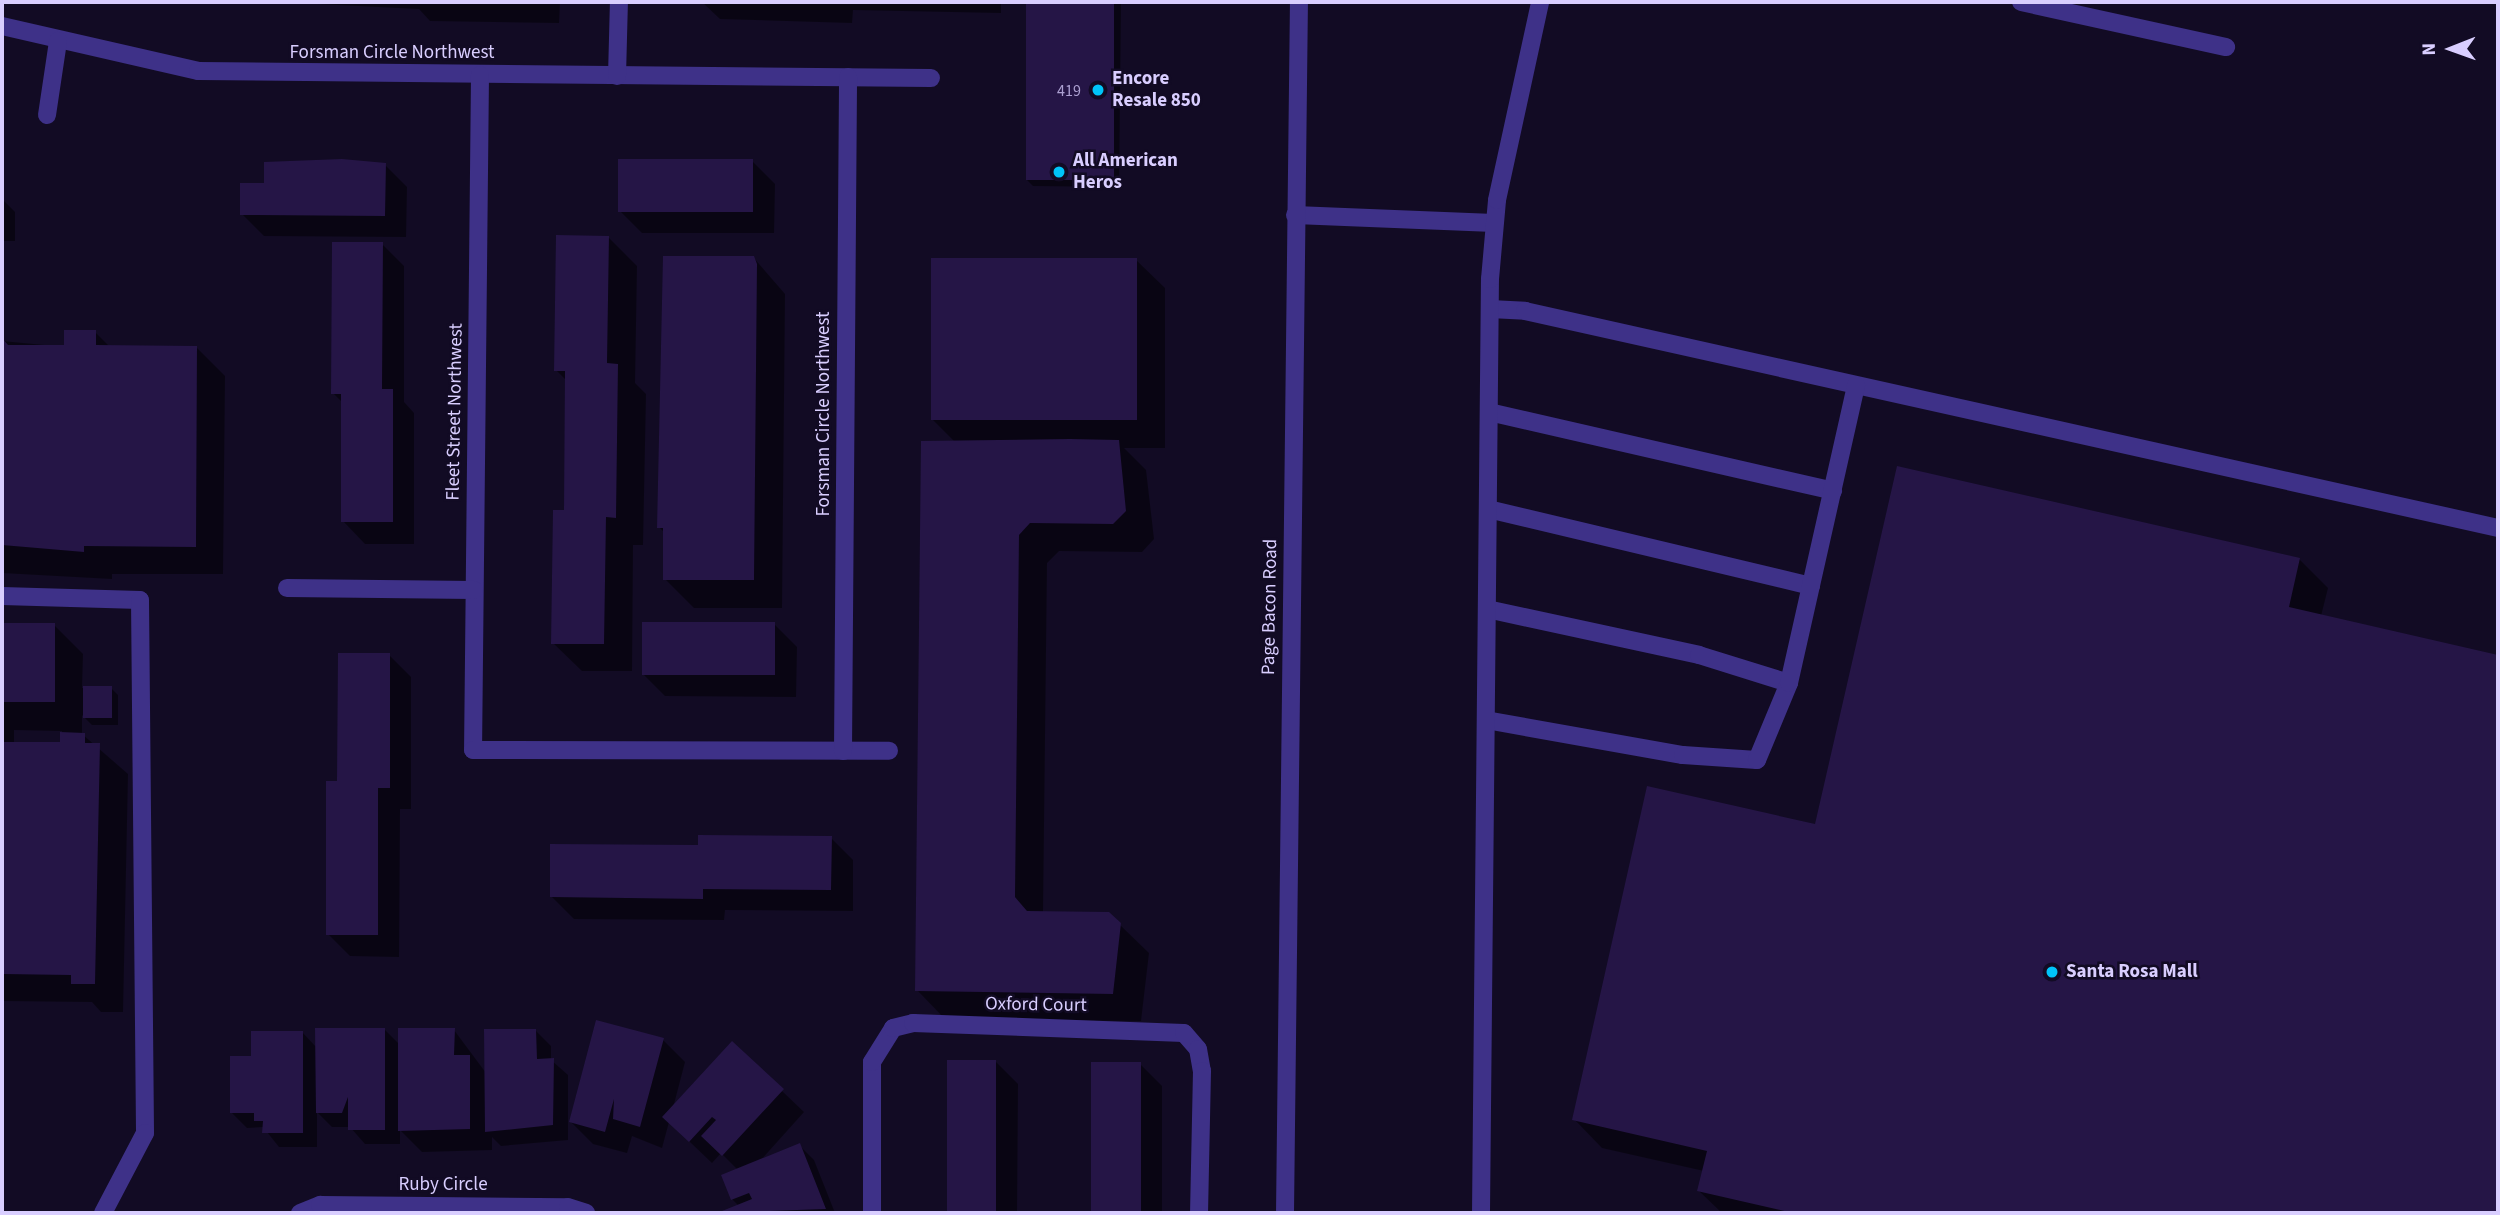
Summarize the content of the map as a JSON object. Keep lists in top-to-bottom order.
{
  "streets": {
    "street": [
      "Forsman Circle Northwest",
      "Fleet Street Northwest",
      "Page Bacon Road",
      "Oxford Court",
      "Ruby Circle"
    ]
  },
  "crossings": [
    ["Forsman Circle Northwest", "Fleet Street Northwest"]
  ],
  "places": ["Encore Resale 850", "All American Heros", "Santa Rosa Mall"],
  "house_numbers": ["419"],
  "north": "left"
}
